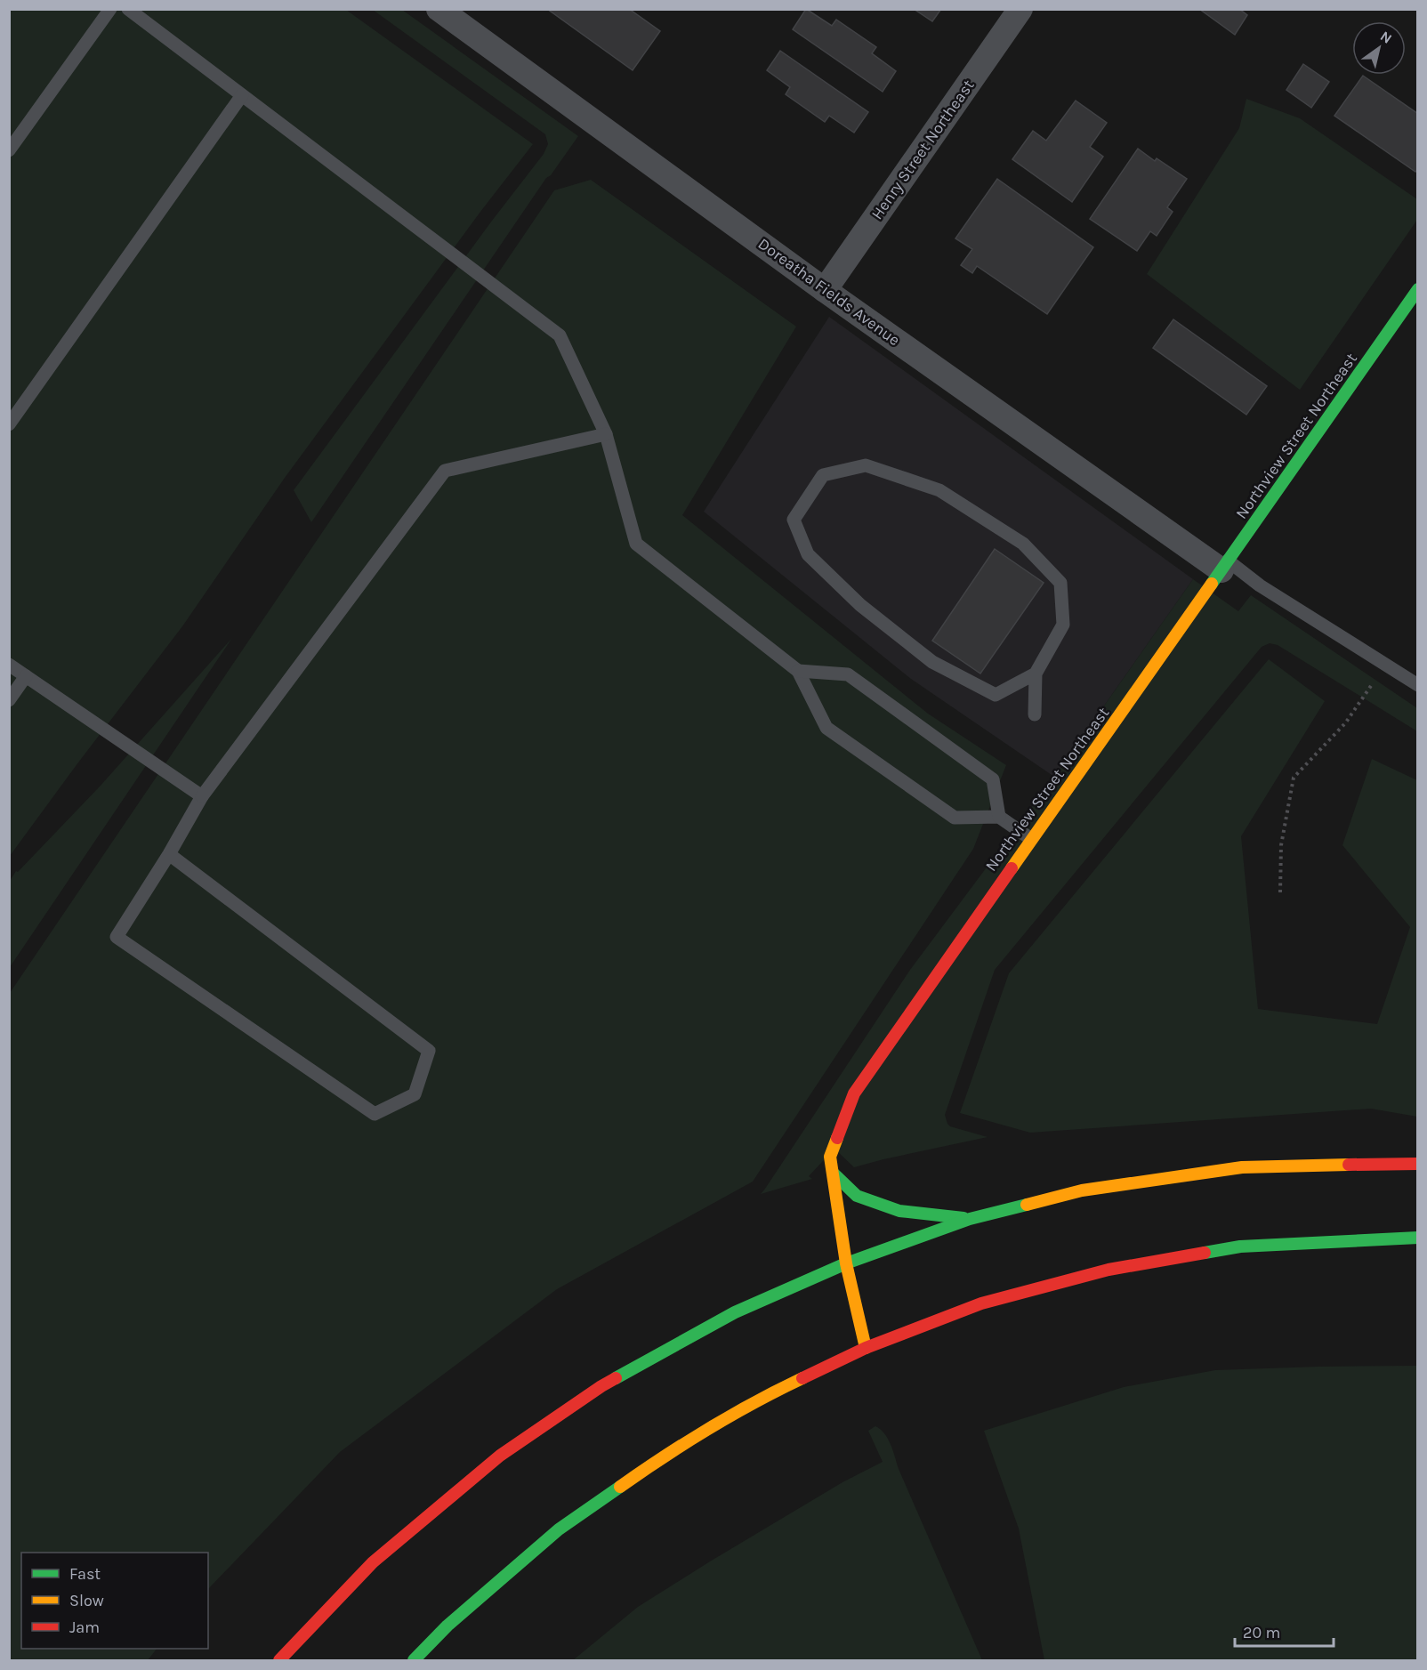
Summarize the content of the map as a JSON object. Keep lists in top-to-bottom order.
{
  "streets": {
    "main road": ["Northview Street Northeast"],
    "street": ["Henry Street Northeast", "Doreatha Fields Avenue"]
  },
  "crossings": [
    ["Henry Street Northeast", "Doreatha Fields Avenue"],
    ["Doreatha Fields Avenue", "Northview Street Northeast"]
  ],
  "legend": ["Fast", "Slow", "Jam"],
  "scale_bar": "20 m",
  "north": "top right"
}
